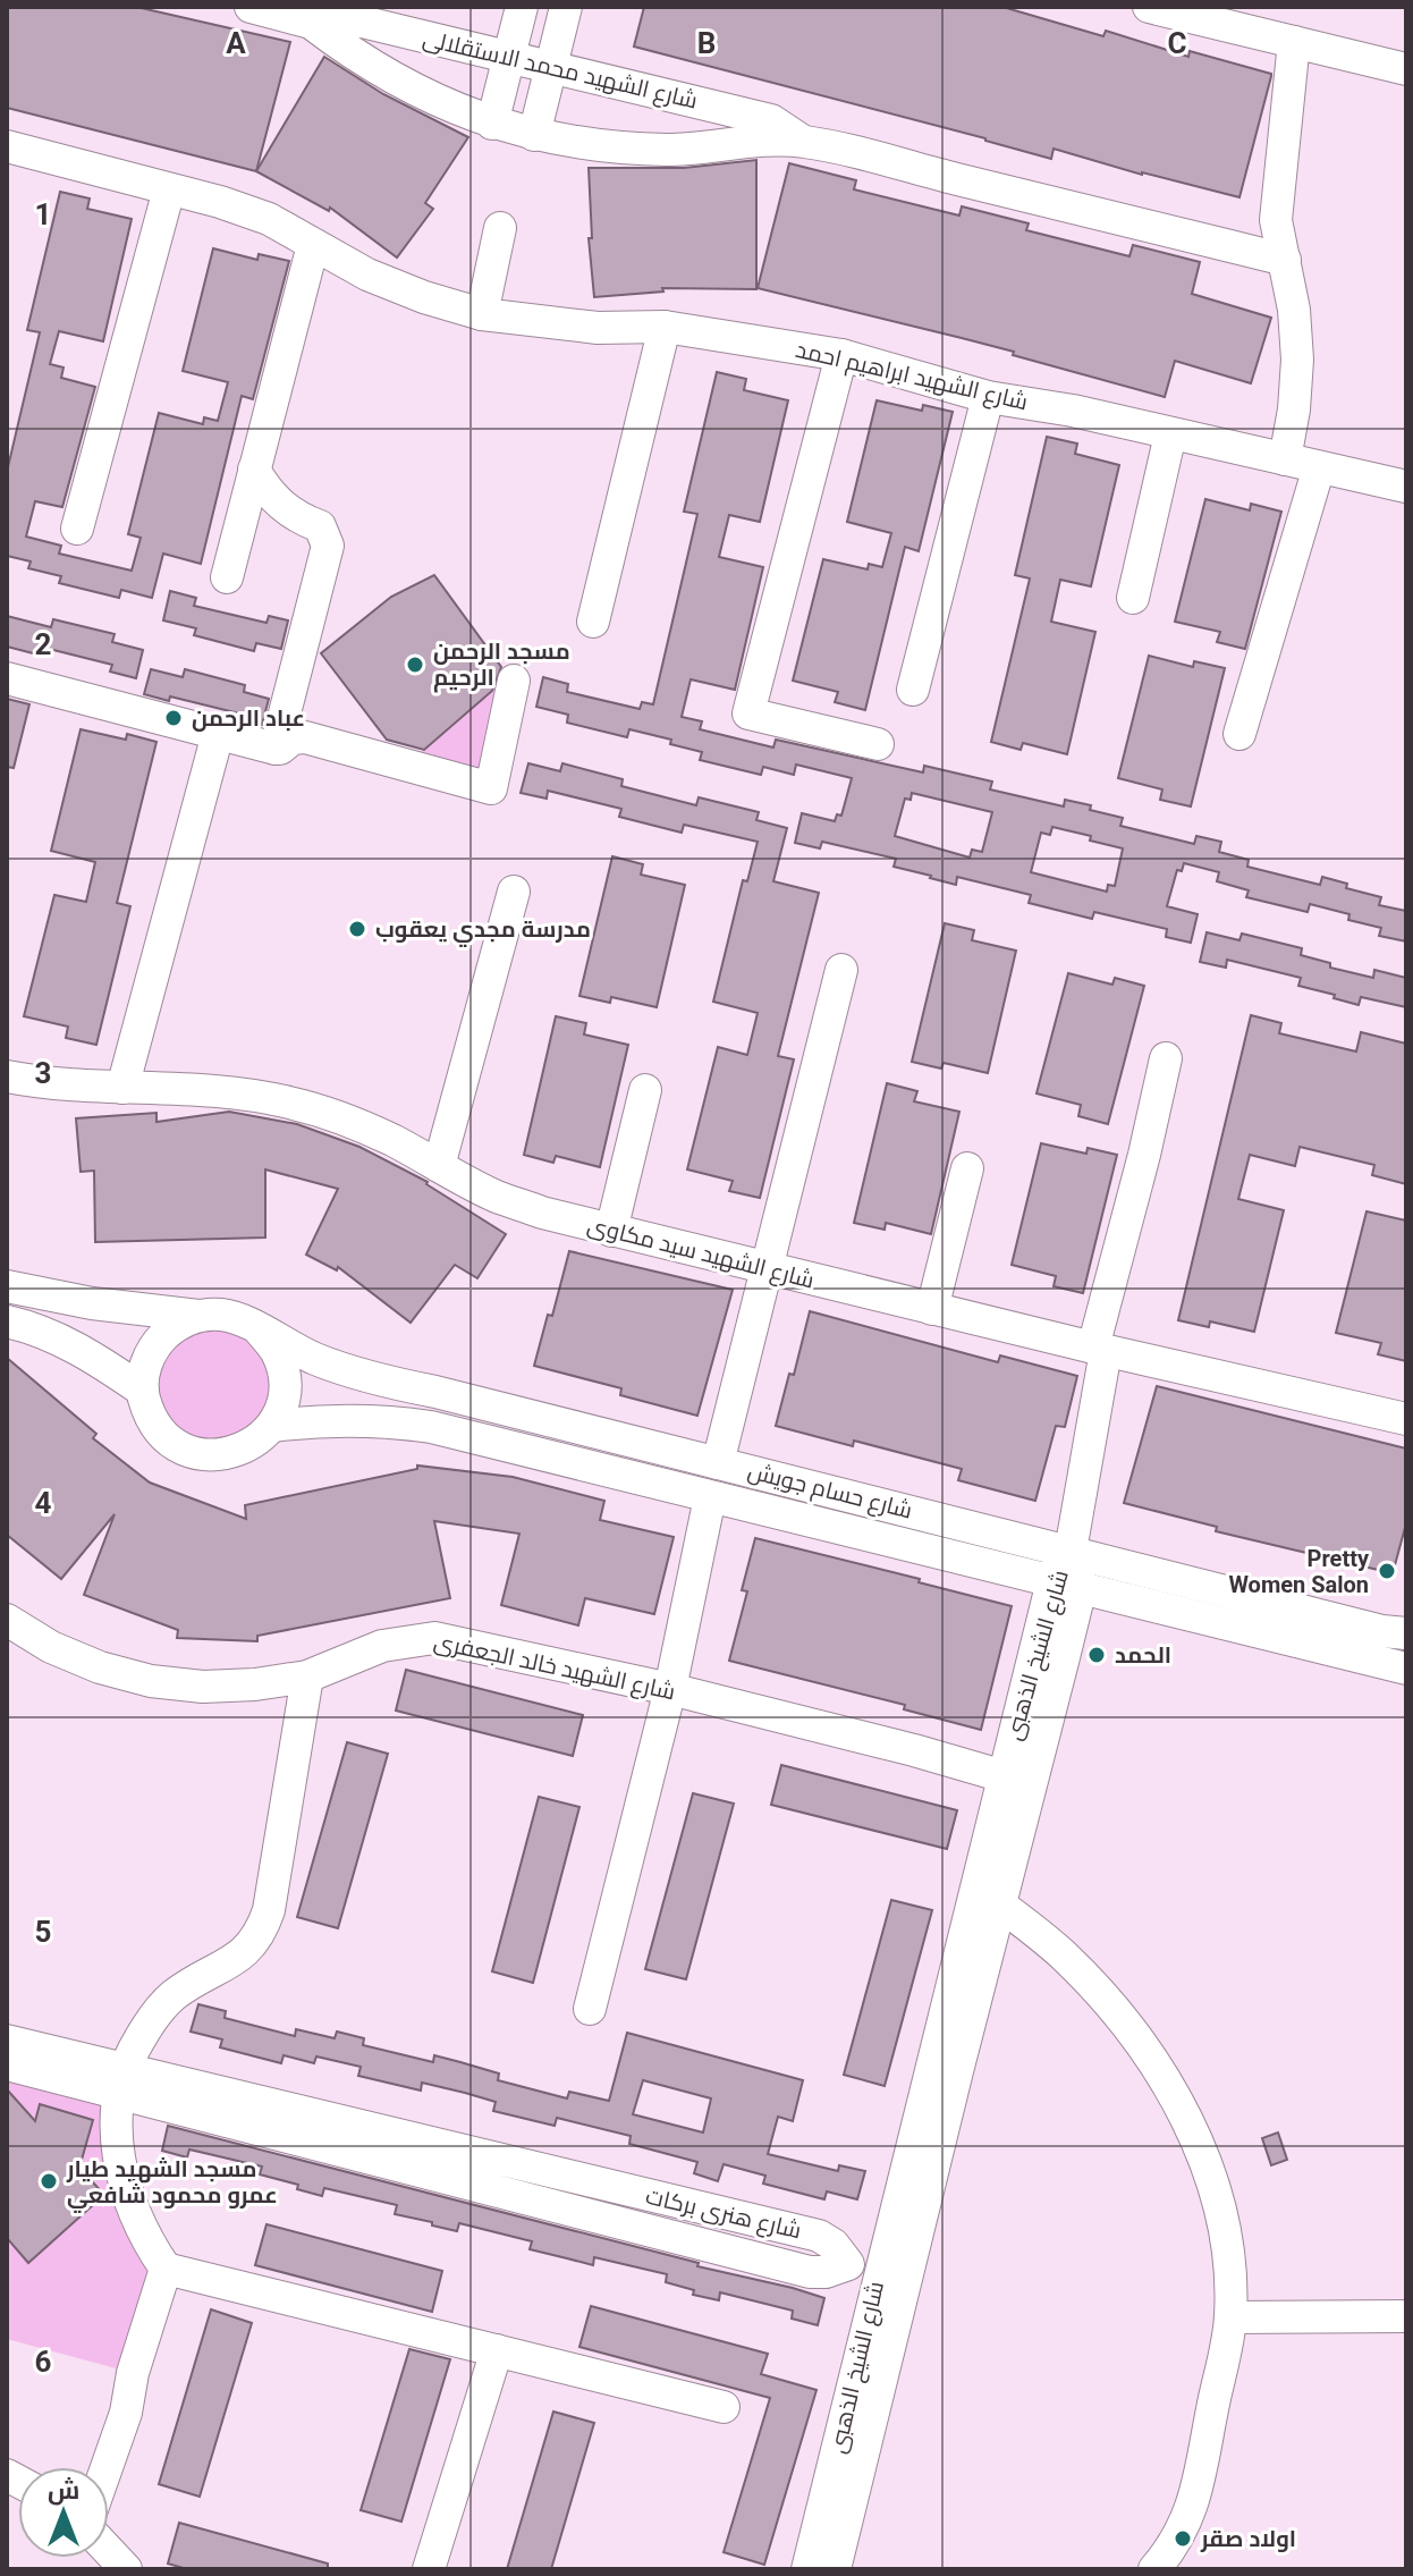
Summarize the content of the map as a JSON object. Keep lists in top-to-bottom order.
{
  "streets": {
    "street": [
      "شارع الشهيد محمد الاستقلالى",
      "شارع الشهيد ابراهيم احمد",
      "شارع الشهيد سيد مكاوى",
      "شارع حسام جويش",
      "شارع الشيخ الذهبى",
      "شارع الشهيد خالد الجعفرى",
      "شارع هنرى بركات"
    ]
  },
  "crossings": [
    ["شارع حسام جويش", "شارع الشيخ الذهبى"],
    ["شارع الشيخ الذهبى", "شارع الشهيد خالد الجعفرى"]
  ],
  "places": [
    "مسجد الرحمن الرحيم",
    "عباد الرحمن",
    "مدرسة مجدي يعقوب",
    "Pretty Women Salon",
    "الحمد",
    "مسجد الشهيد طيار عمرو محمود شافعي",
    "اولاد صقر"
  ],
  "north": "top",
  "grid": {
    "columns": ["A", "B", "C"],
    "rows": [
      "1",
      "2",
      "3",
      "4",
      "5",
      "6"
    ]
  }
}
